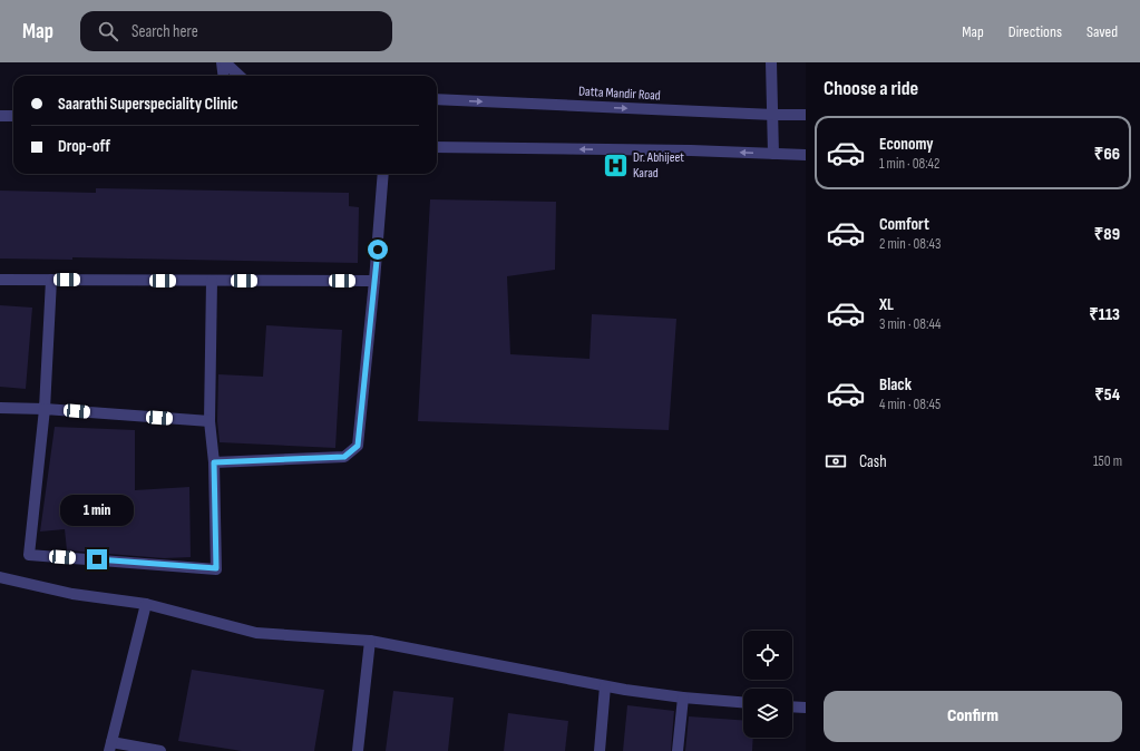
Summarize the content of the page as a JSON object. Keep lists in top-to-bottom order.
{
  "streets": {
    "street": ["Datta Mandir Road"]
  },
  "places": {
    "hospital": ["Dr. Abhijeet Karad"]
  },
  "page": {
    "header": "Map",
    "search": "Search here",
    "nav": ["Map", "Directions", "Saved"],
    "heading": "Choose a ride",
    "banner": ["Saarathi Superspeciality Clinic", "Drop-off"],
    "list": [
      {
        "name": "Economy",
        "note": "1 min · 08:42",
        "value": "₹66"
      },
      {
        "name": "Comfort",
        "note": "2 min · 08:43",
        "value": "₹89"
      },
      {
        "name": "XL",
        "note": "3 min · 08:44",
        "value": "₹113"
      },
      {
        "name": "Black",
        "note": "4 min · 08:45",
        "value": "₹54"
      }
    ],
    "pay": ["Cash", "150 m"],
    "bubble": "1 min",
    "buttons": "Confirm"
  }
}
